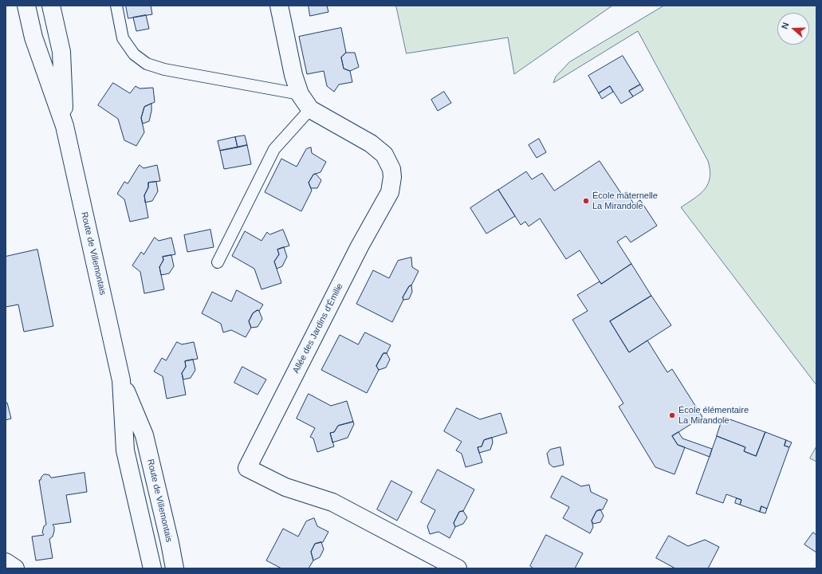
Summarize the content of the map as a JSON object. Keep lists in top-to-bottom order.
{
  "streets": {
    "main road": ["Route de Villemontais", "Allée des Jardins d'Émilie"]
  },
  "places": ["École maternelle La Mirandole", "École élémentaire La Mirandole"],
  "north": "left"
}
